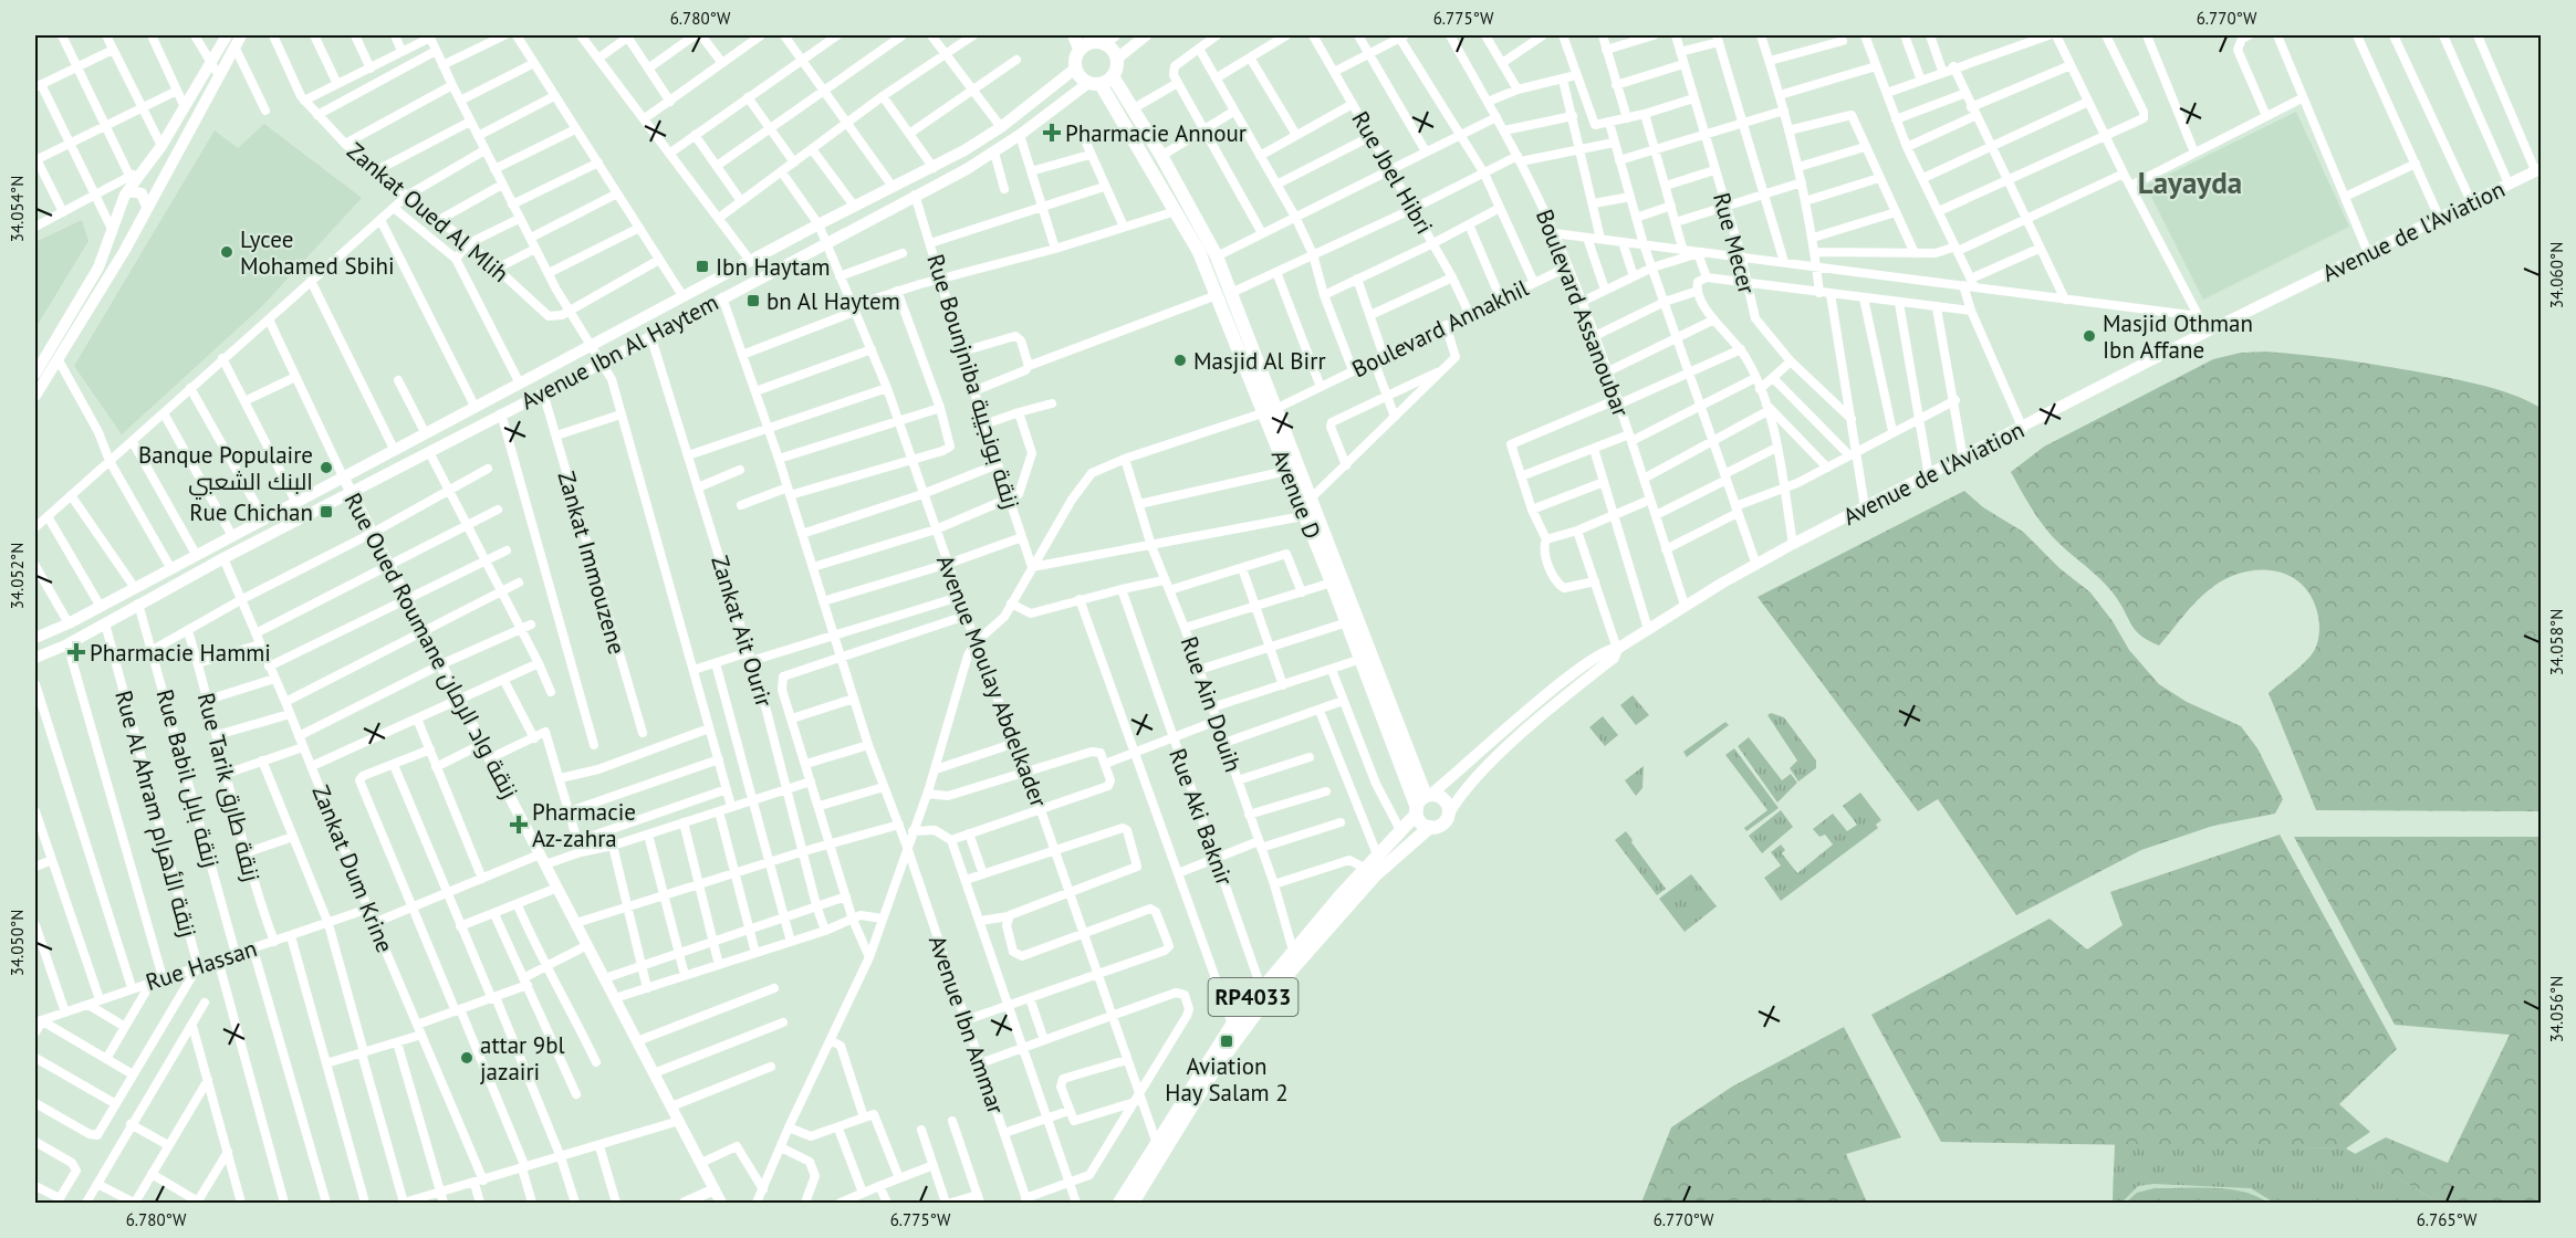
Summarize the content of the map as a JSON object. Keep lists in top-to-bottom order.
{
  "streets": {
    "main road": ["Avenue D", "RP4033"],
    "street": [
      "Rue Jbel Hibri",
      "Zankat Oued Al Mlih",
      "Avenue de l'Aviation",
      "Rue Mecer",
      "Boulevard Assanoubar",
      "Boulevard Annakhil",
      "Avenue Ibn Al Haytem",
      "Rue Bounjniba زنقة بونجيبة",
      "Zankat Immouzene",
      "Zankat Ait Ourir",
      "Rue Oued Roumane زنقة واد الرمان",
      "Avenue Moulay Abdelkader",
      "Rue Ain Douih",
      "Rue Babil زنقة بابل",
      "Rue Tarik زنقة طارق",
      "Rue Al Ahram زنقة الأهرام",
      "Rue Aki Baknir",
      "Zankat Dum Krine",
      "Rue Hassan",
      "Avenue Ibn Ammar"
    ]
  },
  "crossings": [
    ["Rue Jbel Hibri", "Boulevard Annakhil"],
    ["Avenue de l'Aviation", "Boulevard Assanoubar"],
    ["Avenue de l'Aviation", "Avenue D"],
    ["Avenue de l'Aviation", "RP4033"],
    ["Boulevard Assanoubar", "Boulevard Annakhil"],
    ["Boulevard Annakhil", "Rue Bounjniba زنقة بونجيبة"],
    ["Boulevard Annakhil", "Avenue D"],
    ["Boulevard Annakhil", "Avenue Moulay Abdelkader"],
    ["Boulevard Annakhil", "Rue Ain Douih"],
    ["Avenue Ibn Al Haytem", "Rue Bounjniba زنقة بونجيبة"],
    ["Avenue Ibn Al Haytem", "Avenue D"],
    ["Avenue Ibn Al Haytem", "Zankat Immouzene"],
    ["Avenue Ibn Al Haytem", "Zankat Ait Ourir"],
    ["Avenue Ibn Al Haytem", "Rue Oued Roumane زنقة واد الرمان"],
    ["Avenue Ibn Al Haytem", "Avenue Moulay Abdelkader"],
    ["Avenue Ibn Al Haytem", "Rue Babil زنقة بابل"],
    ["Avenue Ibn Al Haytem", "Rue Al Ahram زنقة الأهرام"],
    ["Avenue Ibn Al Haytem", "Zankat Dum Krine"],
    ["Avenue Ibn Al Haytem", "Avenue Ibn Ammar"],
    ["Avenue D", "RP4033"],
    ["Avenue Moulay Abdelkader", "RP4033"],
    ["Rue Ain Douih", "RP4033"],
    ["Rue Babil زنقة بابل", "Rue Hassan"],
    ["Rue Tarik زنقة طارق", "Rue Hassan"],
    ["Rue Al Ahram زنقة الأهرام", "Rue Hassan"],
    ["Rue Aki Baknir", "RP4033"],
    ["Zankat Dum Krine", "Rue Hassan"]
  ],
  "districts": ["Layayda"],
  "places": {
    "health": ["Pharmacie Annour", "Pharmacie Hammi", "Pharmacie Az-zahra"],
    "other": [
      "Lycee Mohamed Sbihi",
      "Masjid Othman Ibn Affane",
      "Masjid Al Birr",
      "Banque Populaire البنك الشعبي",
      "attar 9bl jazairi"
    ],
    "transit": [
      "Ibn Haytam",
      "bn Al Haytem",
      "Rue Chichan",
      "Aviation Hay Salam 2"
    ]
  },
  "coordinates": [
    "6.780°W",
    "6.775°W",
    "6.770°W",
    "34.054°N",
    "34.060°N",
    "34.052°N",
    "34.058°N",
    "34.050°N",
    "34.056°N",
    "6.765°W"
  ]
}
